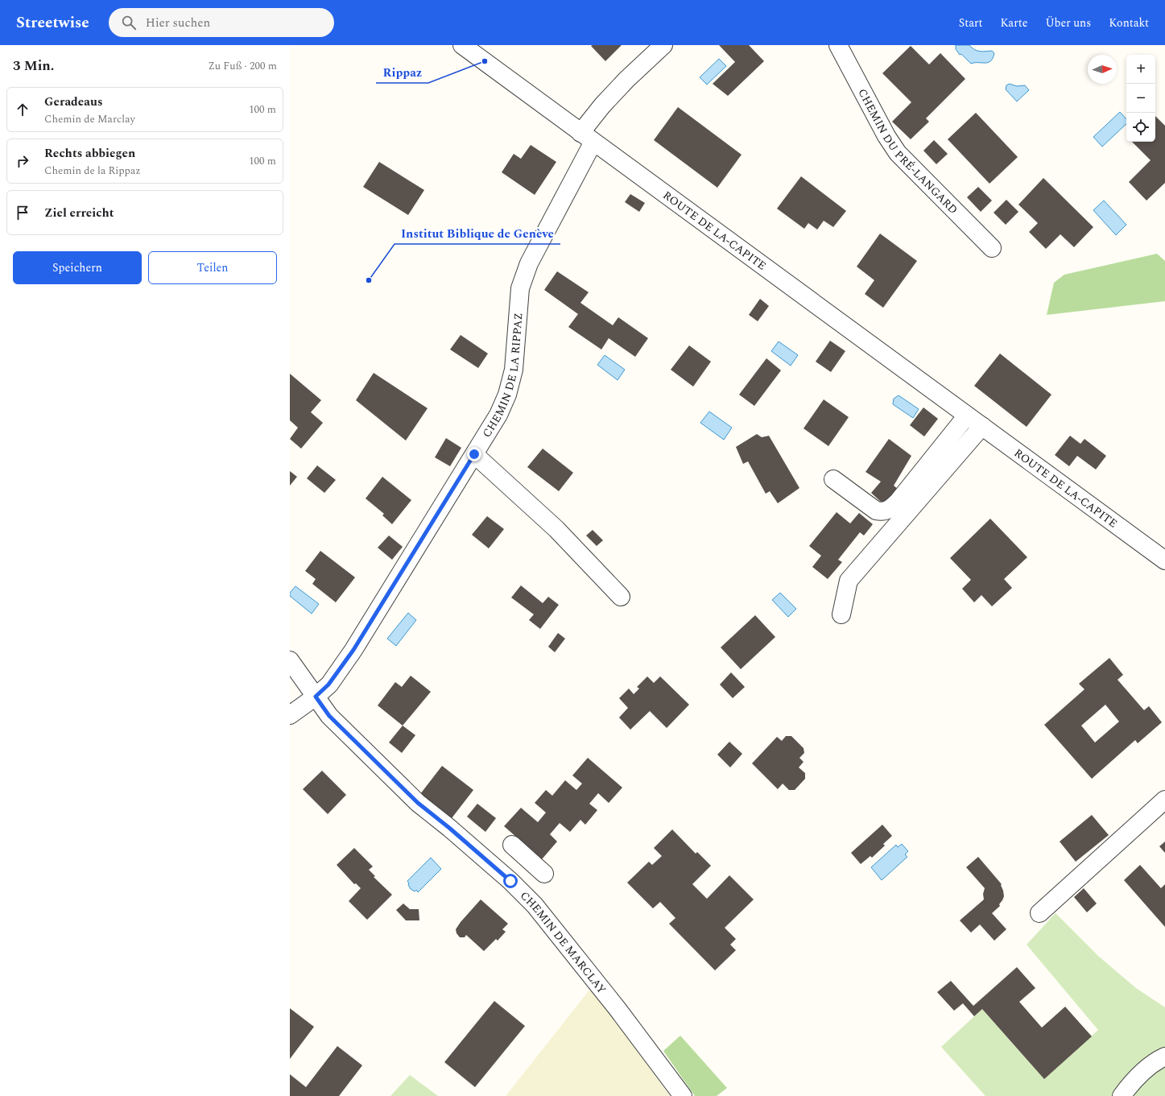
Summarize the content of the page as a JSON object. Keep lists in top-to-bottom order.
{
  "streets": {
    "street": [
      "CHEMIN DU PRÉ-LANGARD",
      "ROUTE DE LA-CAPITE",
      "CHEMIN DE LA RIPPAZ",
      "CHEMIN DE MARCLAY"
    ]
  },
  "crossings": [
    ["ROUTE DE LA-CAPITE", "CHEMIN DE LA RIPPAZ"],
    ["CHEMIN DE LA RIPPAZ", "CHEMIN DE MARCLAY"]
  ],
  "places": ["Rippaz", "Institut Biblique de Genève"],
  "north": "right",
  "page": {
    "header": "Streetwise",
    "search": "Hier suchen",
    "nav": [
      "Start",
      "Karte",
      "Über uns",
      "Kontakt"
    ],
    "heading": ["3 Min.", "Zu Fuß · 200 m"],
    "map_buttons": ["+", "−"],
    "list": [
      ["Geradeaus", "Chemin de Marclay", "100 m"],
      ["Rechts abbiegen", "Chemin de la Rippaz", "100 m"],
      "Ziel erreicht"
    ],
    "buttons": ["Speichern", "Teilen"]
  }
}
